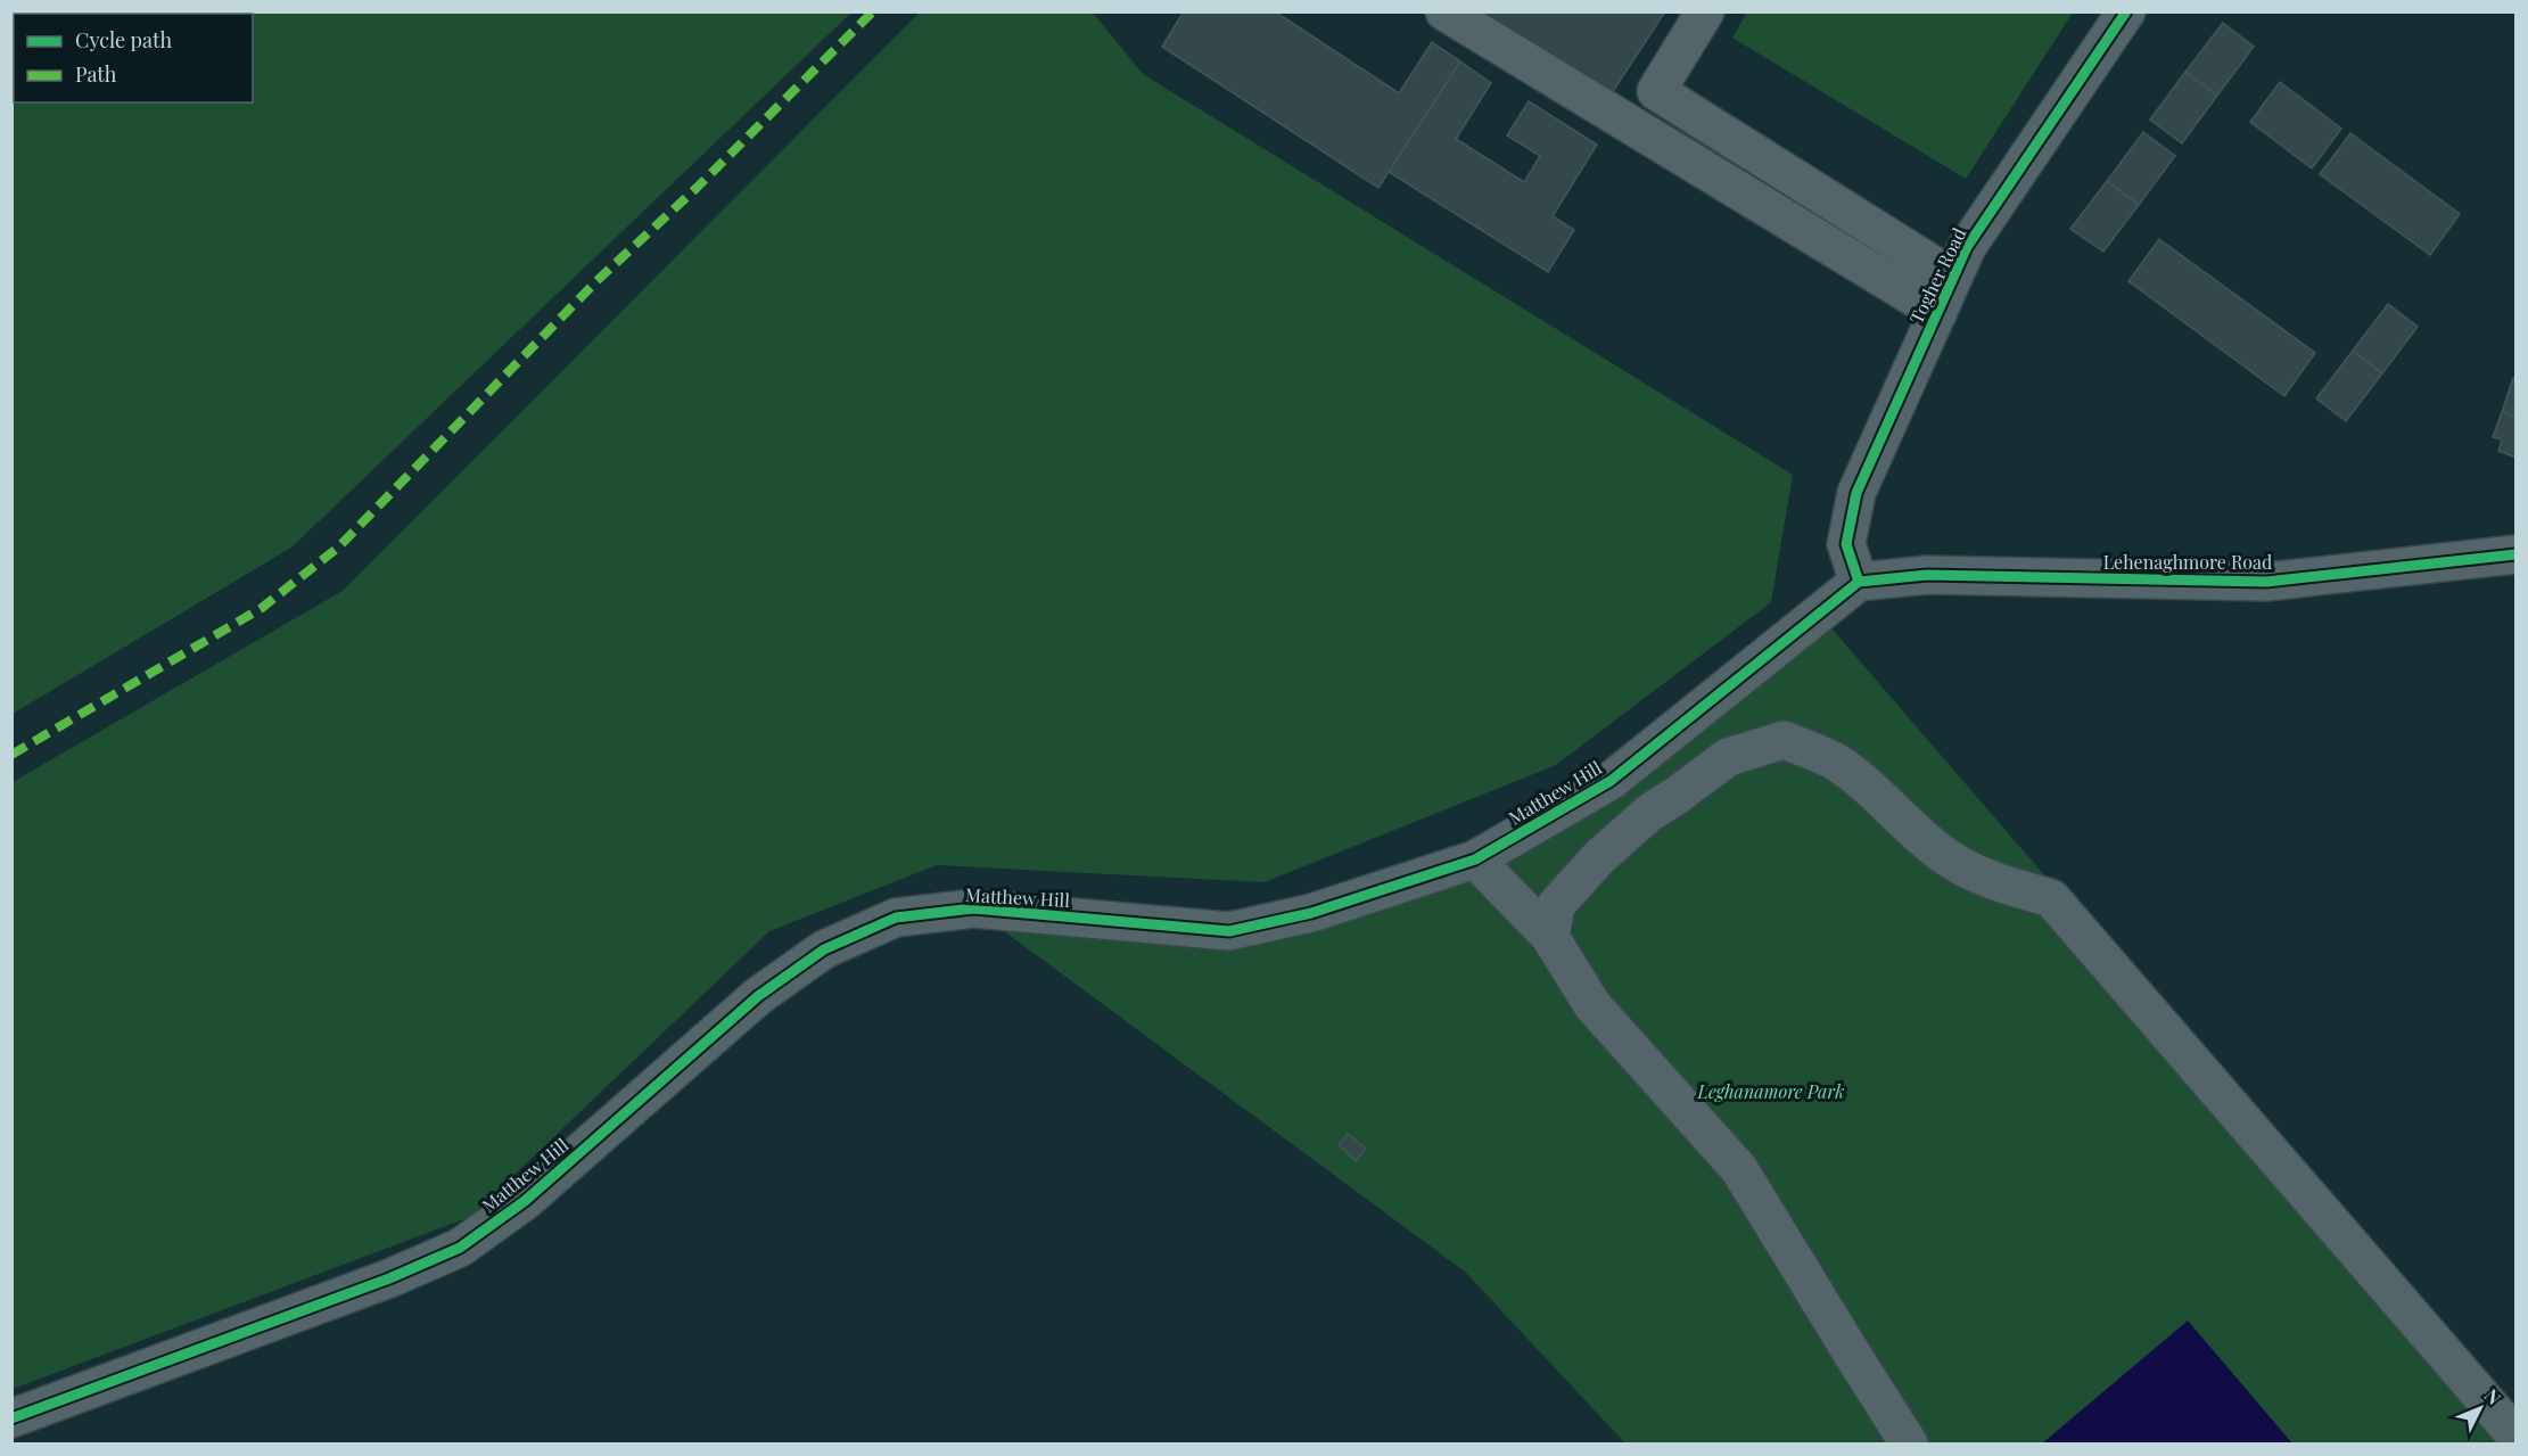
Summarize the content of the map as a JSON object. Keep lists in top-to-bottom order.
{
  "streets": {
    "street": ["Togher Road", "Lehenaghmore Road", "Matthew Hill"]
  },
  "crossings": [
    ["Togher Road", "Lehenaghmore Road"],
    ["Togher Road", "Matthew Hill"],
    ["Lehenaghmore Road", "Matthew Hill"]
  ],
  "parks": ["Leghanamore Park"],
  "legend": ["Cycle path", "Path"],
  "north": "top right"
}
